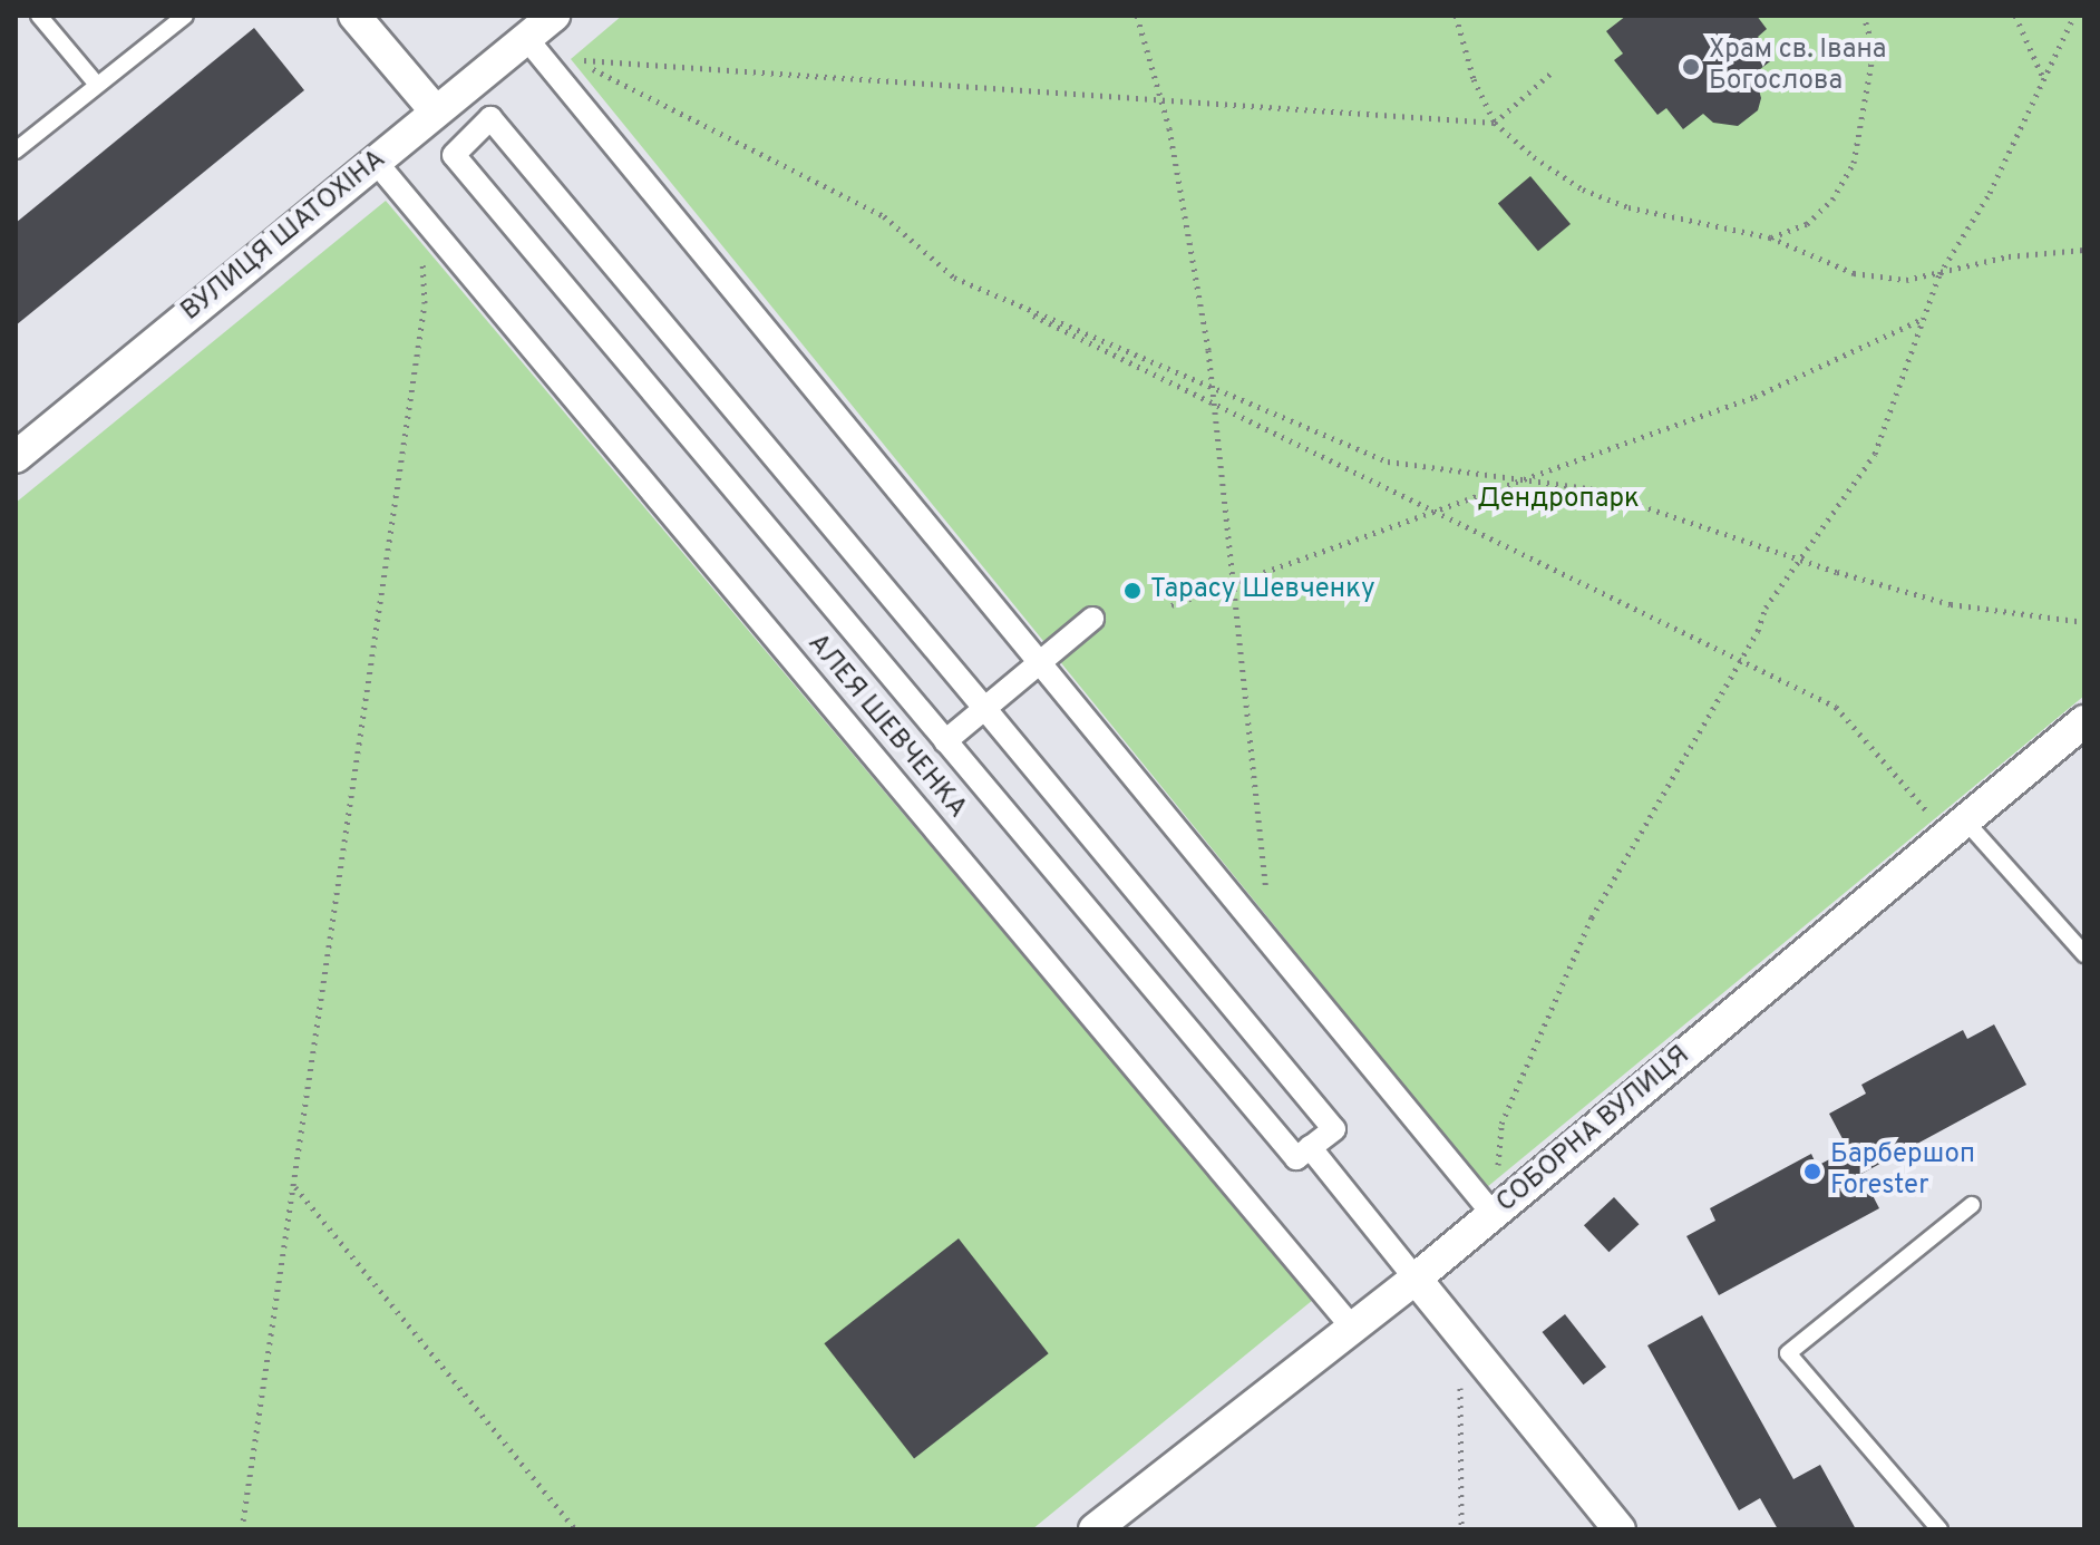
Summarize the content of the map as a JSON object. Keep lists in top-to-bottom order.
{
  "streets": {
    "street": ["ВУЛИЦЯ ШАТОХІНА", "АЛЕЯ ШЕВЧЕНКА", "СОБОРНА ВУЛИЦЯ"]
  },
  "crossings": [
    ["ВУЛИЦЯ ШАТОХІНА", "АЛЕЯ ШЕВЧЕНКА"],
    ["АЛЕЯ ШЕВЧЕНКА", "СОБОРНА ВУЛИЦЯ"]
  ],
  "parks": ["Дендропарк"],
  "places": ["Храм св. Iвана Богослова", "Тарасу Шевченку", "Барбершоп Forester"]
}
